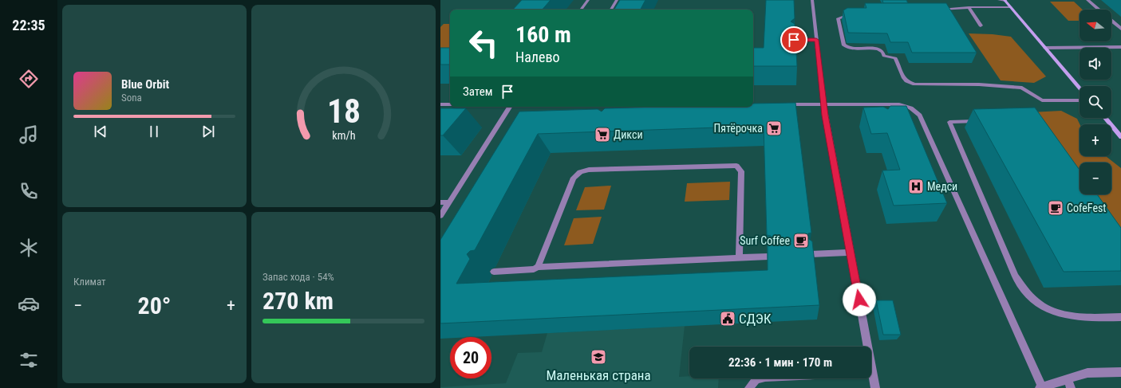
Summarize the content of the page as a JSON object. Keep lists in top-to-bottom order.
{
  "places": {
    "supermarket": ["Пятёрочка", "Дикси"],
    "hospital": ["Медси"],
    "cafe": ["CofeFest", "Surf Coffee"],
    "public building": ["СДЭК"],
    "school or university": ["Маленькая страна"]
  },
  "north": "left",
  "page": {
    "tabs": "22:35",
    "map_buttons": ["+", "−"],
    "turn": ["160 m", "Налево"],
    "song": ["Blue Orbit", "Sona"],
    "then": "Затем",
    "tile": [
      "Климат",
      ["Запас хода · 54%", "270 km"]
    ],
    "heat": ["−", "20°", "+"],
    "limit": "20",
    "trip": "22:36 · 1 мин · 170 m",
    "gauge": ["18", "km/h"]
  }
}
